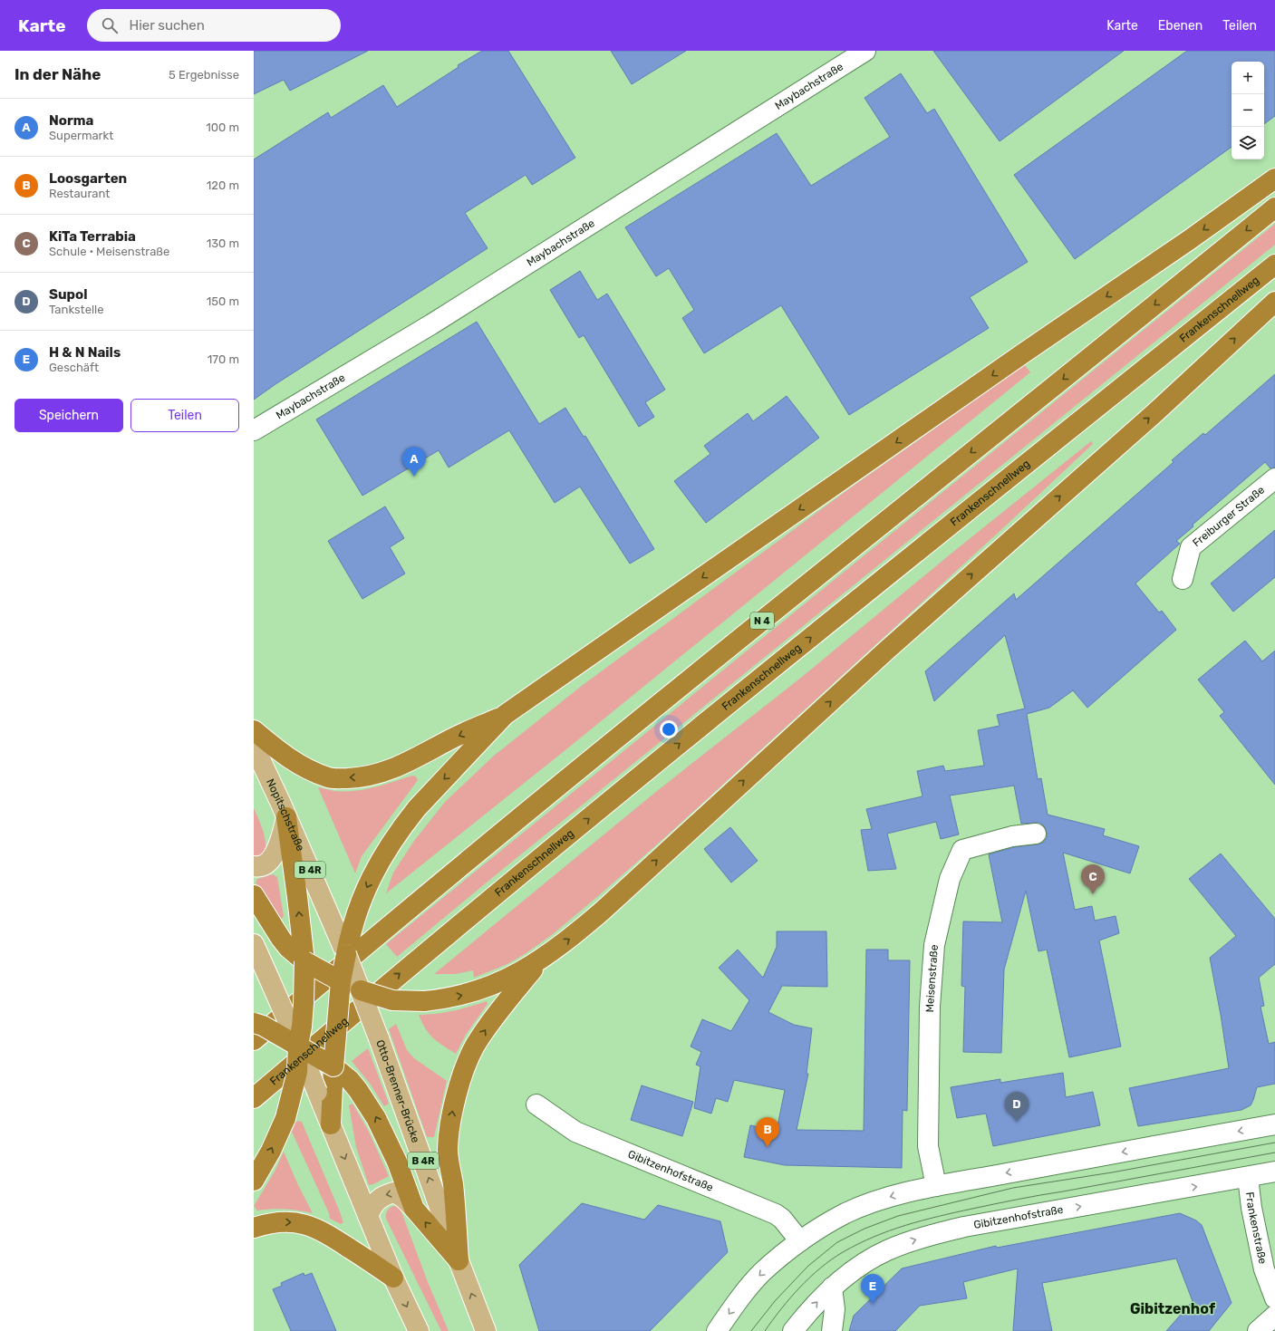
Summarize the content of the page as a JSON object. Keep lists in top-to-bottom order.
{
  "streets": {
    "highway": ["Frankenschnellweg", "N 4"],
    "main road": ["Nopitschstraße", "B 4R", "Otto-Brenner-Brücke"],
    "street": [
      "Maybachstraße",
      "Freiburger Straße",
      "Meisenstraße",
      "Gibitzenhofstraße",
      "Frankenstraße"
    ]
  },
  "crossings": [
    ["Nopitschstraße", "Otto-Brenner-Brücke"],
    ["B 4R", "Otto-Brenner-Brücke"],
    ["Gibitzenhofstraße", "Frankenstraße"]
  ],
  "districts": ["Gibitzenhof"],
  "page": {
    "header": "Karte",
    "search": "Hier suchen",
    "nav": ["Karte", "Ebenen", "Teilen"],
    "heading": ["In der Nähe", "5 Ergebnisse"],
    "map_buttons": ["+", "−"],
    "list": [
      {
        "mark": "A",
        "name": "Norma",
        "note": "Supermarkt",
        "value": "100 m"
      },
      {
        "mark": "B",
        "name": "Loosgarten",
        "note": "Restaurant",
        "value": "120 m"
      },
      {
        "mark": "C",
        "name": "KiTa Terrabia",
        "note": "Schule · Meisenstraße",
        "value": "130 m"
      },
      {
        "mark": "D",
        "name": "Supol",
        "note": "Tankstelle",
        "value": "150 m"
      },
      {
        "mark": "E",
        "name": "H & N Nails",
        "note": "Geschäft",
        "value": "170 m"
      }
    ],
    "buttons": ["Speichern", "Teilen"],
    "pins": [
      "A",
      "C",
      "D",
      "B",
      "E"
    ]
  }
}
